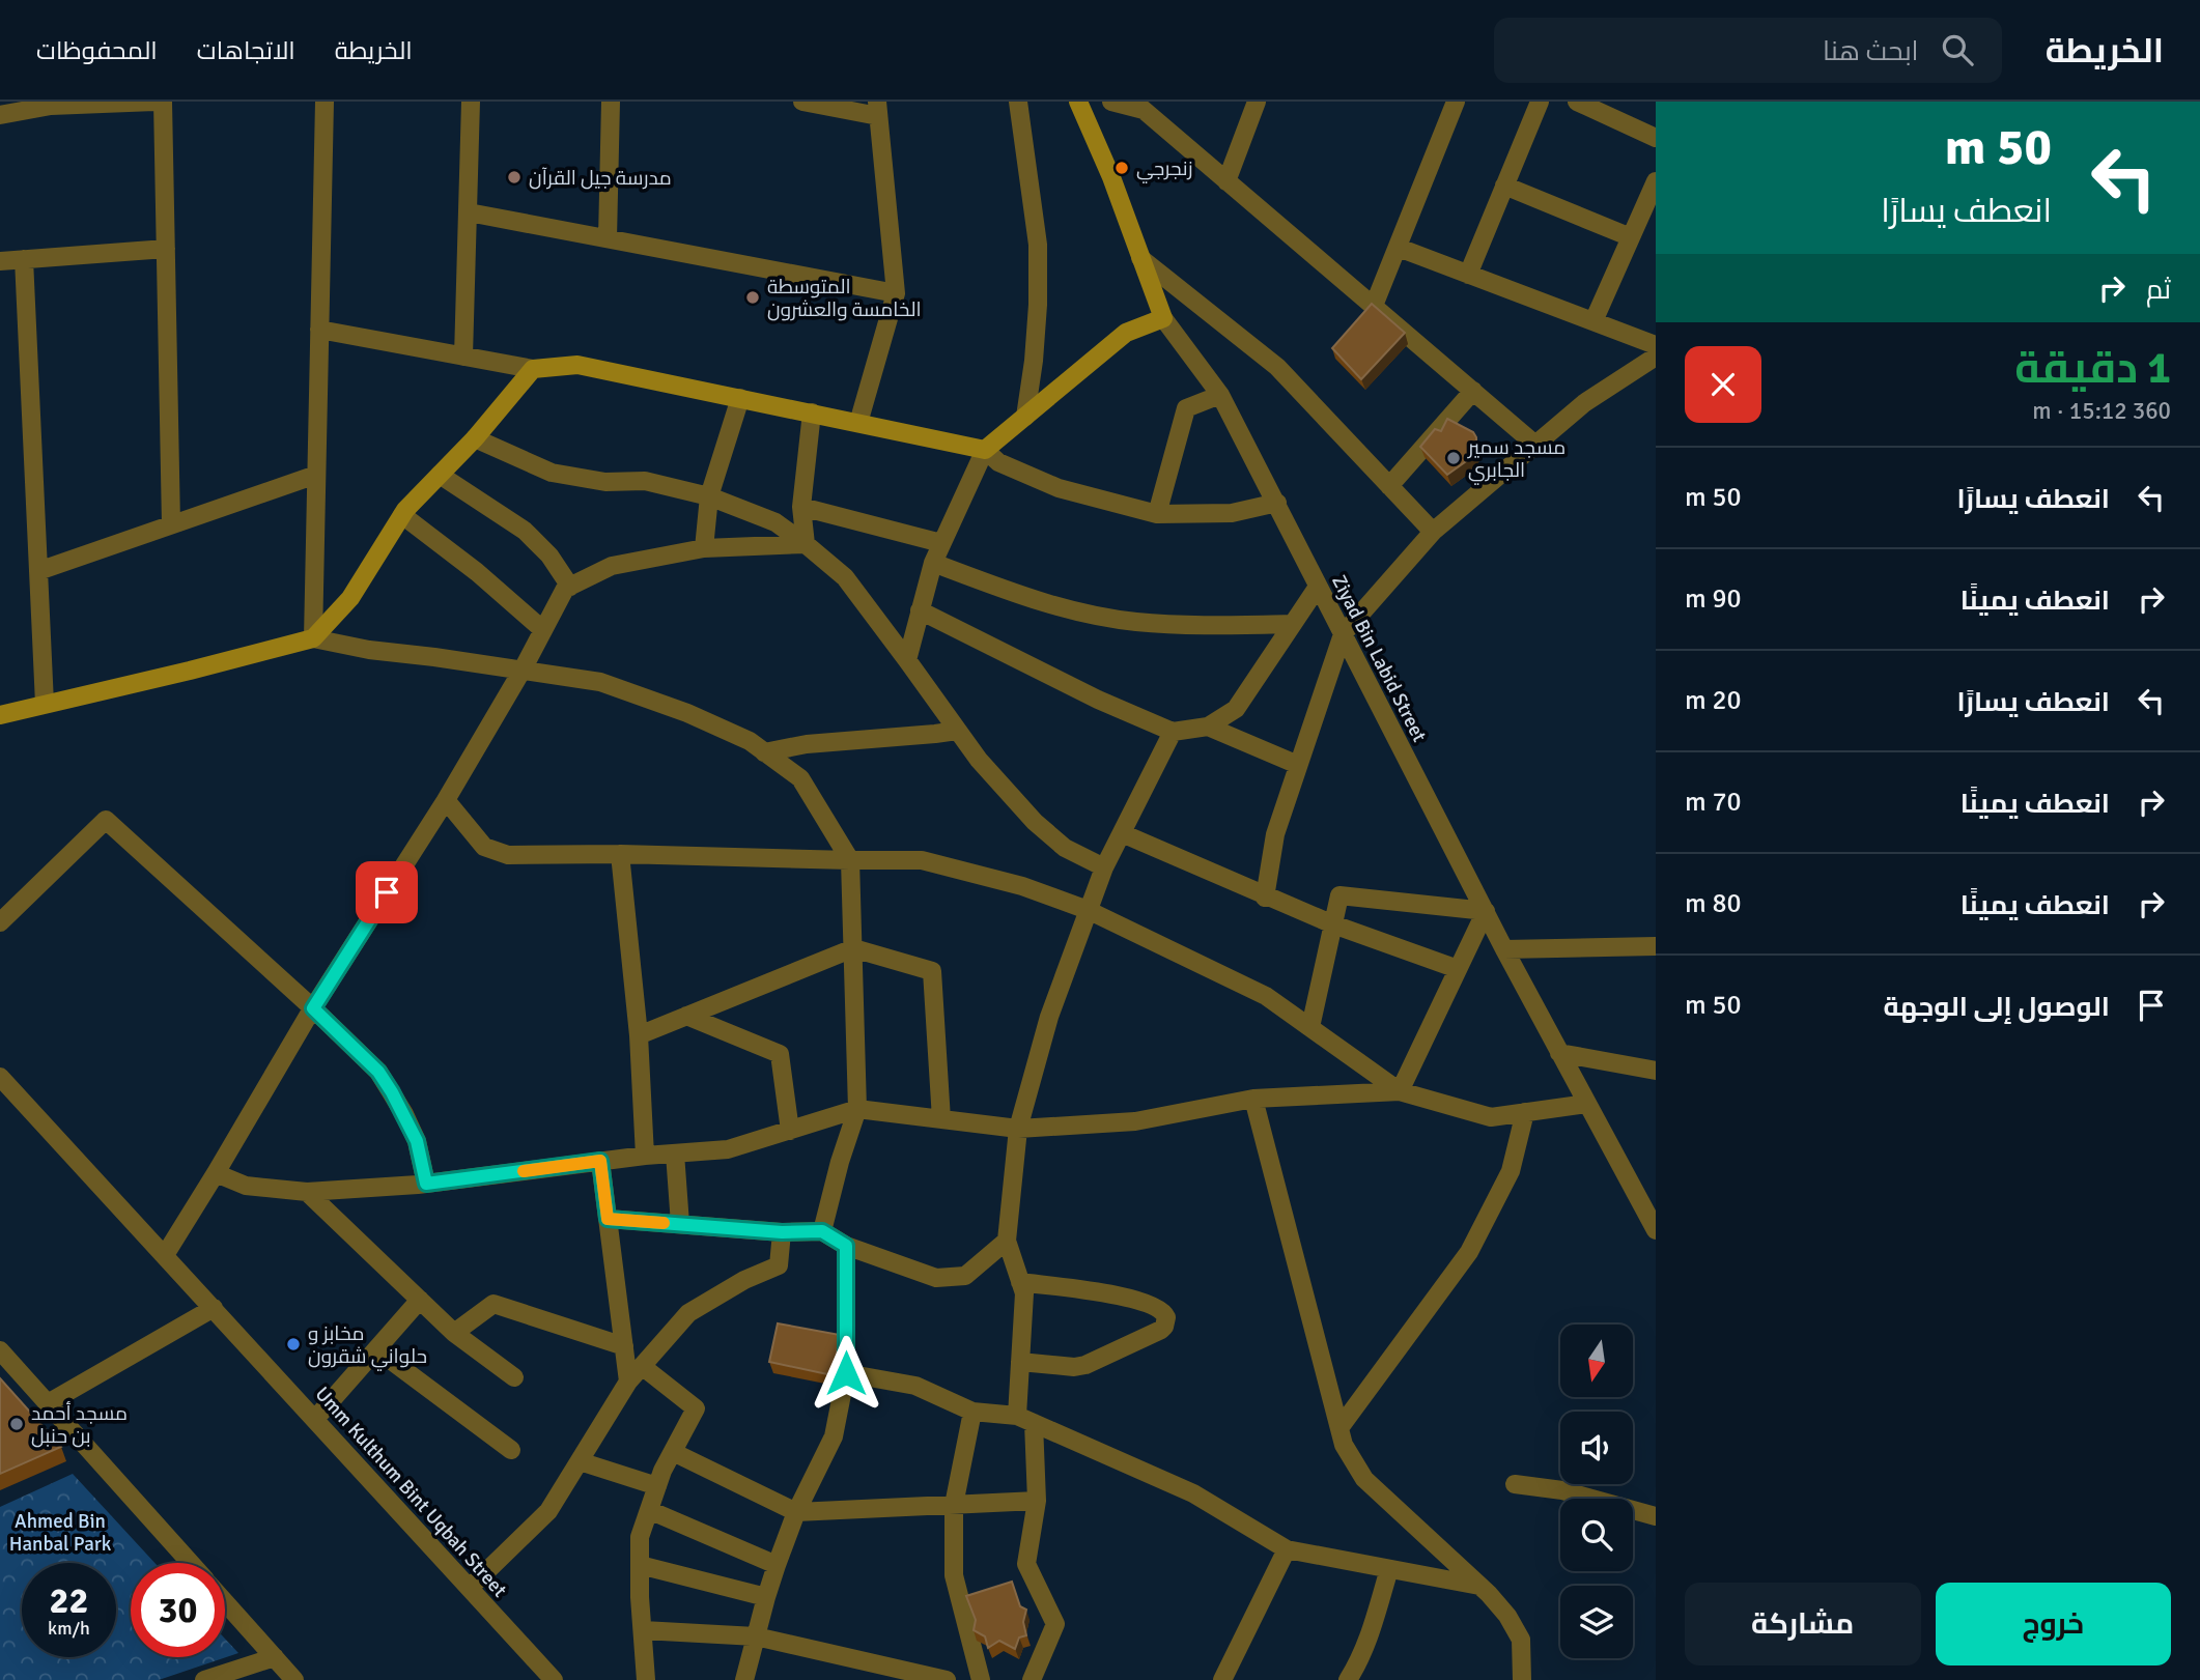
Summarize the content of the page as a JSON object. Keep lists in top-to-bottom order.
{
  "streets": {
    "street": ["Ziyad Bin Labid Street", "Umm Kulthum Bint Uqbah Street"]
  },
  "parks": ["Ahmed Bin Hanbal Park"],
  "places": [
    "زنجرجي",
    "مدرسة جيل القرآن",
    "المتوسطة الخامسة والعشرون",
    "مسجد سمير الجابري",
    "مخابز و حلواني شقرون",
    "مسجد أحمد بن حنبل"
  ],
  "north": "bottom",
  "page": {
    "header": "الخريطة",
    "search": "ابحث هنا",
    "nav": ["الخريطة", "الاتجاهات", "المحفوظات"],
    "turn": ["50 m", "انعطف يسارًا"],
    "then": "ثم",
    "heading": ["1 دقيقة", "360 m · 15:12"],
    "list": [
      {
        "name": "انعطف يسارًا",
        "value": "50 m"
      },
      {
        "name": "انعطف يمينًا",
        "value": "90 m"
      },
      {
        "name": "انعطف يسارًا",
        "value": "20 m"
      },
      {
        "name": "انعطف يمينًا",
        "value": "70 m"
      },
      {
        "name": "انعطف يمينًا",
        "value": "80 m"
      },
      {
        "name": "الوصول إلى الوجهة",
        "value": "50 m"
      }
    ],
    "speed": "22 km/h",
    "limit": "30",
    "buttons": ["خروج", "مشاركة"]
  }
}
